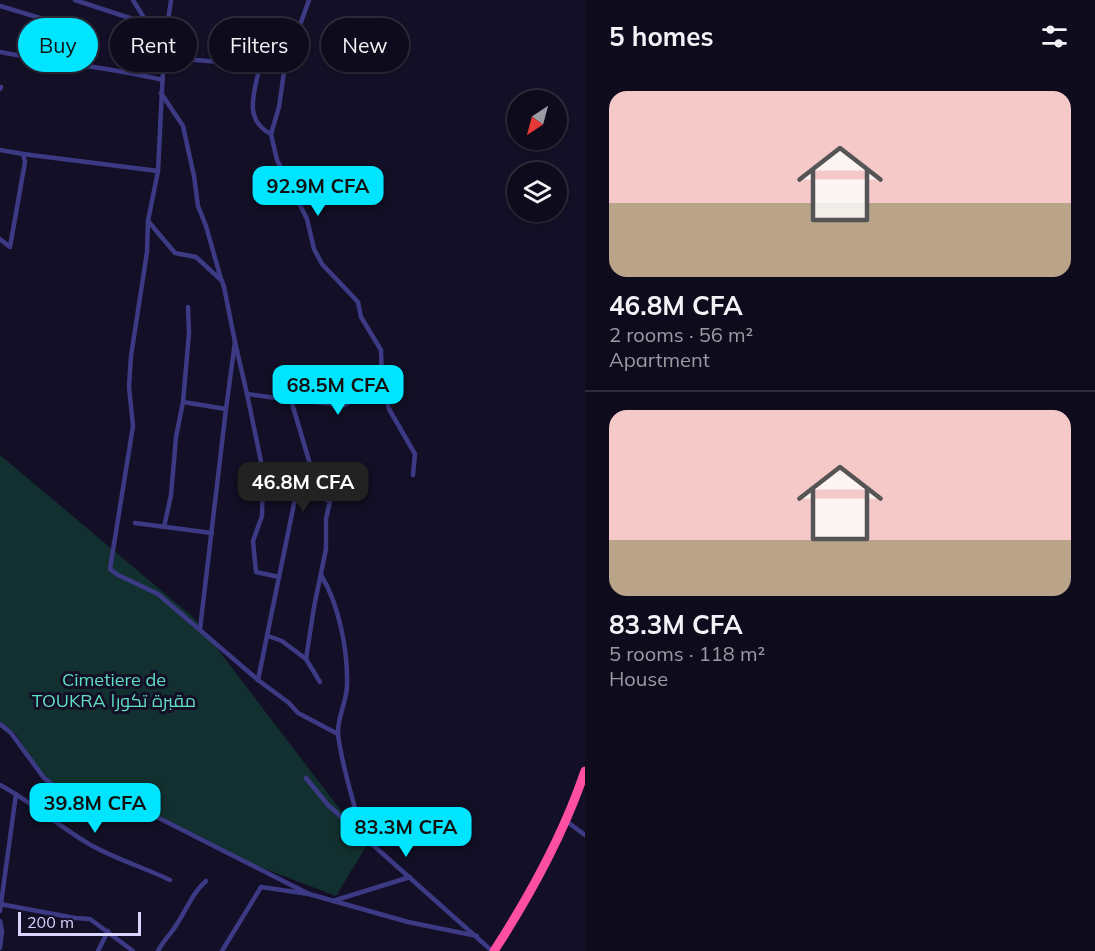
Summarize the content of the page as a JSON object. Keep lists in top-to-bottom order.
{
  "parks": ["Cimetiere de TOUKRA مقبرة تكورا"],
  "scale_bar": "200 m",
  "north": "bottom left",
  "page": {
    "heading": "5 homes",
    "chip": [
      "Buy",
      "Rent",
      "Filters",
      "New"
    ],
    "list": [
      {
        "name": "46.8M CFA",
        "note": "2 rooms · 56 m² · Apartment"
      },
      {
        "name": "83.3M CFA",
        "note": "5 rooms · 118 m² · House"
      }
    ],
    "price": [
      "92.9M CFA",
      "68.5M CFA",
      "46.8M CFA",
      "39.8M CFA",
      "83.3M CFA"
    ],
    "scale": "200 m"
  }
}
